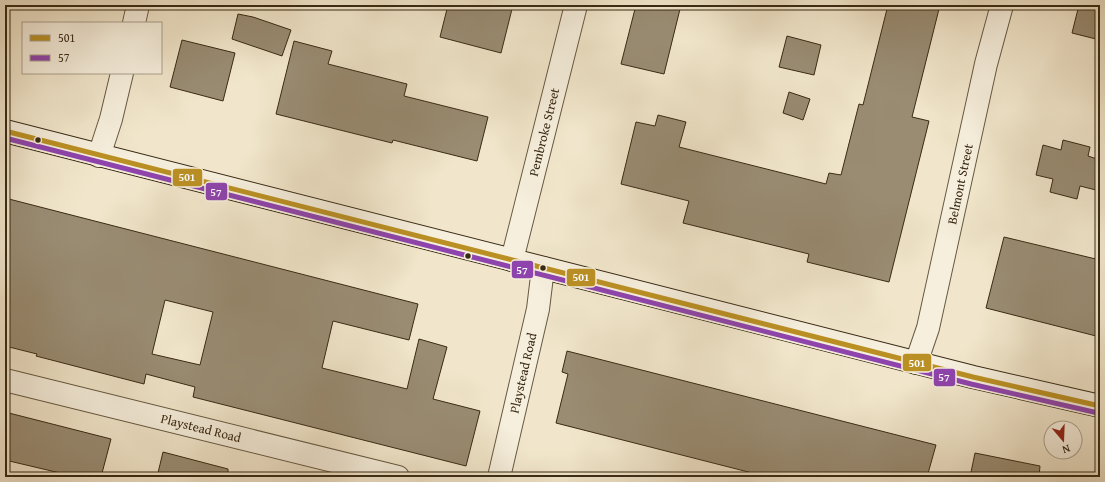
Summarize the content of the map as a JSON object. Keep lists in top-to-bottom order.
{
  "streets": {
    "street": ["Pembroke Street", "Belmont Street", "Playstead Road"]
  },
  "lines": ["transit line 501", "transit line 57"],
  "legend": ["501", "57"],
  "north": "bottom"
}
